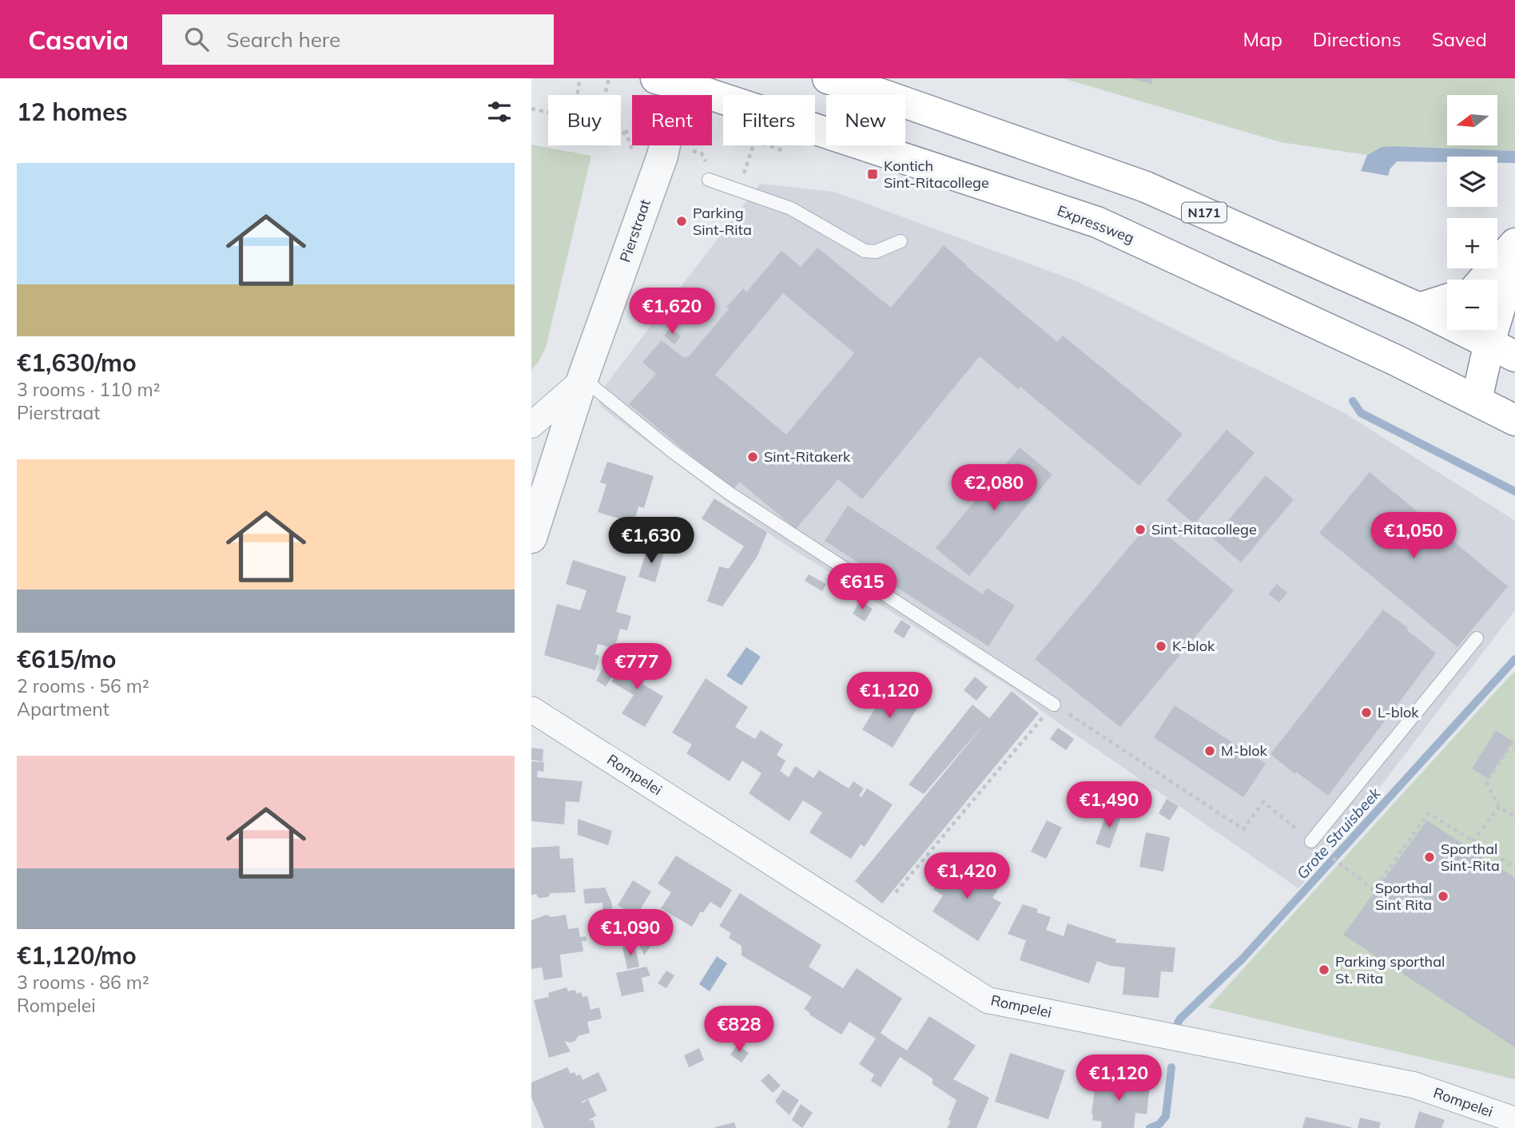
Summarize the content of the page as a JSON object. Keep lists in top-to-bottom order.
{
  "streets": {
    "highway": ["N171", "Expressweg"],
    "street": ["Pierstraat", "Rompelei"]
  },
  "crossings": [
    ["Expressweg", "Pierstraat"]
  ],
  "water": ["Grote Struisbeek"],
  "places": {
    "transit": ["Kontich Sint-Ritacollege"],
    "other": [
      "Parking Sint-Rita",
      "Sint-Ritakerk",
      "Sint-Ritacollege",
      "K-blok",
      "L-blok",
      "M-blok",
      "Sporthal Sint-Rita",
      "Sporthal Sint Rita",
      "Parking sporthal St. Rita"
    ]
  },
  "north": "left",
  "page": {
    "header": "Casavia",
    "search": "Search here",
    "nav": ["Map", "Directions", "Saved"],
    "heading": "12 homes",
    "map_buttons": ["+", "−"],
    "chip": [
      "Buy",
      "Rent",
      "Filters",
      "New"
    ],
    "list": [
      {
        "name": "€1,630/mo",
        "note": "3 rooms · 110 m² · Pierstraat"
      },
      {
        "name": "€615/mo",
        "note": "2 rooms · 56 m² · Apartment"
      },
      {
        "name": "€1,120/mo",
        "note": "3 rooms · 86 m² · Rompelei"
      }
    ],
    "price": [
      "€1,620",
      "€2,080",
      "€1,050",
      "€1,630",
      "€615",
      "€777",
      "€1,120",
      "€1,490",
      "€1,420",
      "€1,090",
      "€828",
      "€1,120"
    ]
  }
}
